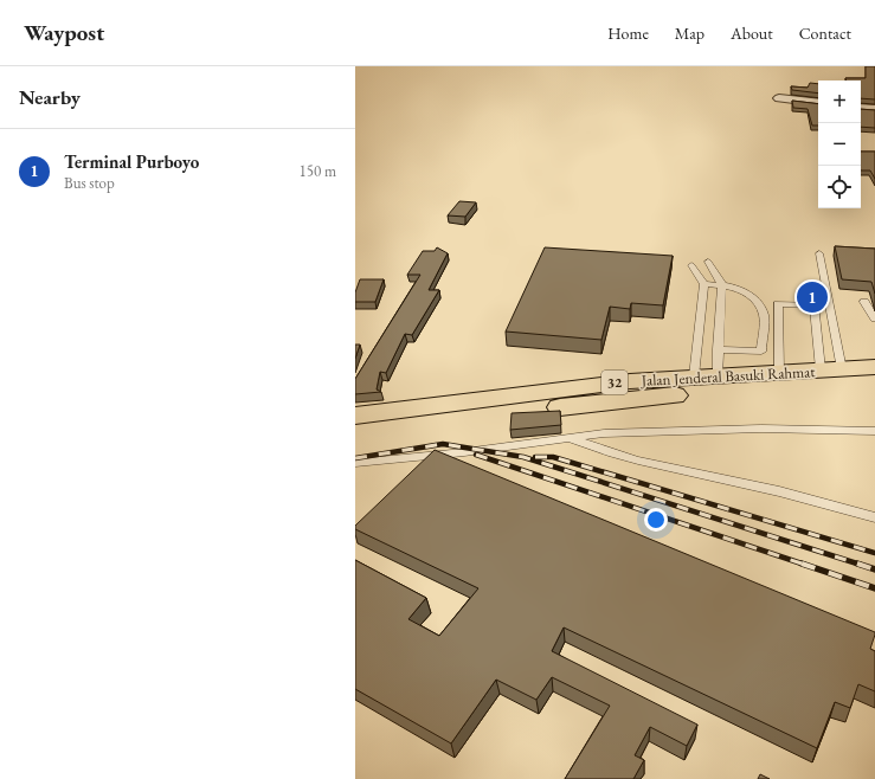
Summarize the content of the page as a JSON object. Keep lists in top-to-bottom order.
{
  "streets": {
    "highway": ["Jalan Jenderal Basuki Rahmat", "32"]
  },
  "page": {
    "header": "Waypost",
    "nav": [
      "Home",
      "Map",
      "About",
      "Contact"
    ],
    "heading": "Nearby",
    "map_buttons": ["+", "−"],
    "list": [
      {
        "mark": "1",
        "name": "Terminal Purboyo",
        "note": "Bus stop",
        "value": "150 m"
      }
    ],
    "pins": "1"
  }
}
